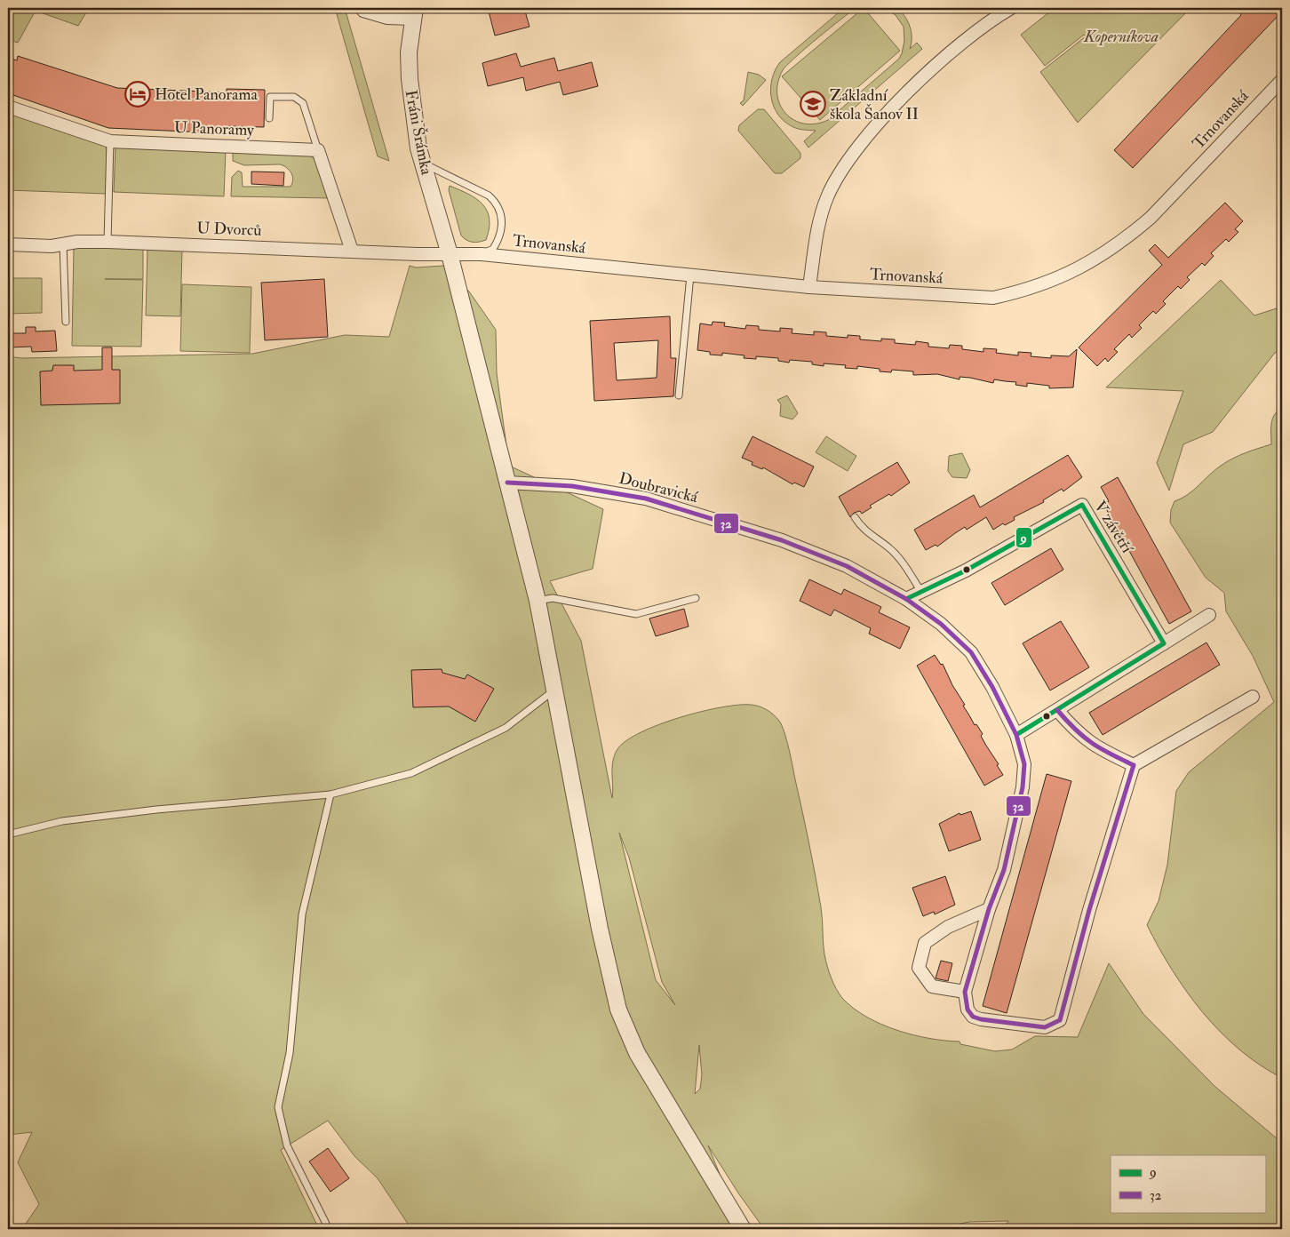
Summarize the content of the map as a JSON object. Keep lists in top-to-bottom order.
{
  "streets": {
    "street": [
      "Trnovanská",
      "U Panoramy",
      "Fráni Šrámka",
      "U Dvorců",
      "Doubravická",
      "V závětří"
    ]
  },
  "crossings": [
    ["Trnovanská", "Fráni Šrámka"],
    ["Trnovanská", "U Dvorců"],
    ["Fráni Šrámka", "U Dvorců"],
    ["Fráni Šrámka", "Doubravická"],
    ["Doubravická", "V závětří"]
  ],
  "parks": ["Koperníkova"],
  "places": {
    "hotel": ["Hotel Panorama"],
    "school or university": ["Základní škola Šanov II"]
  },
  "lines": ["transit line 32", "transit line 9"],
  "legend": ["9", "32"]
}
